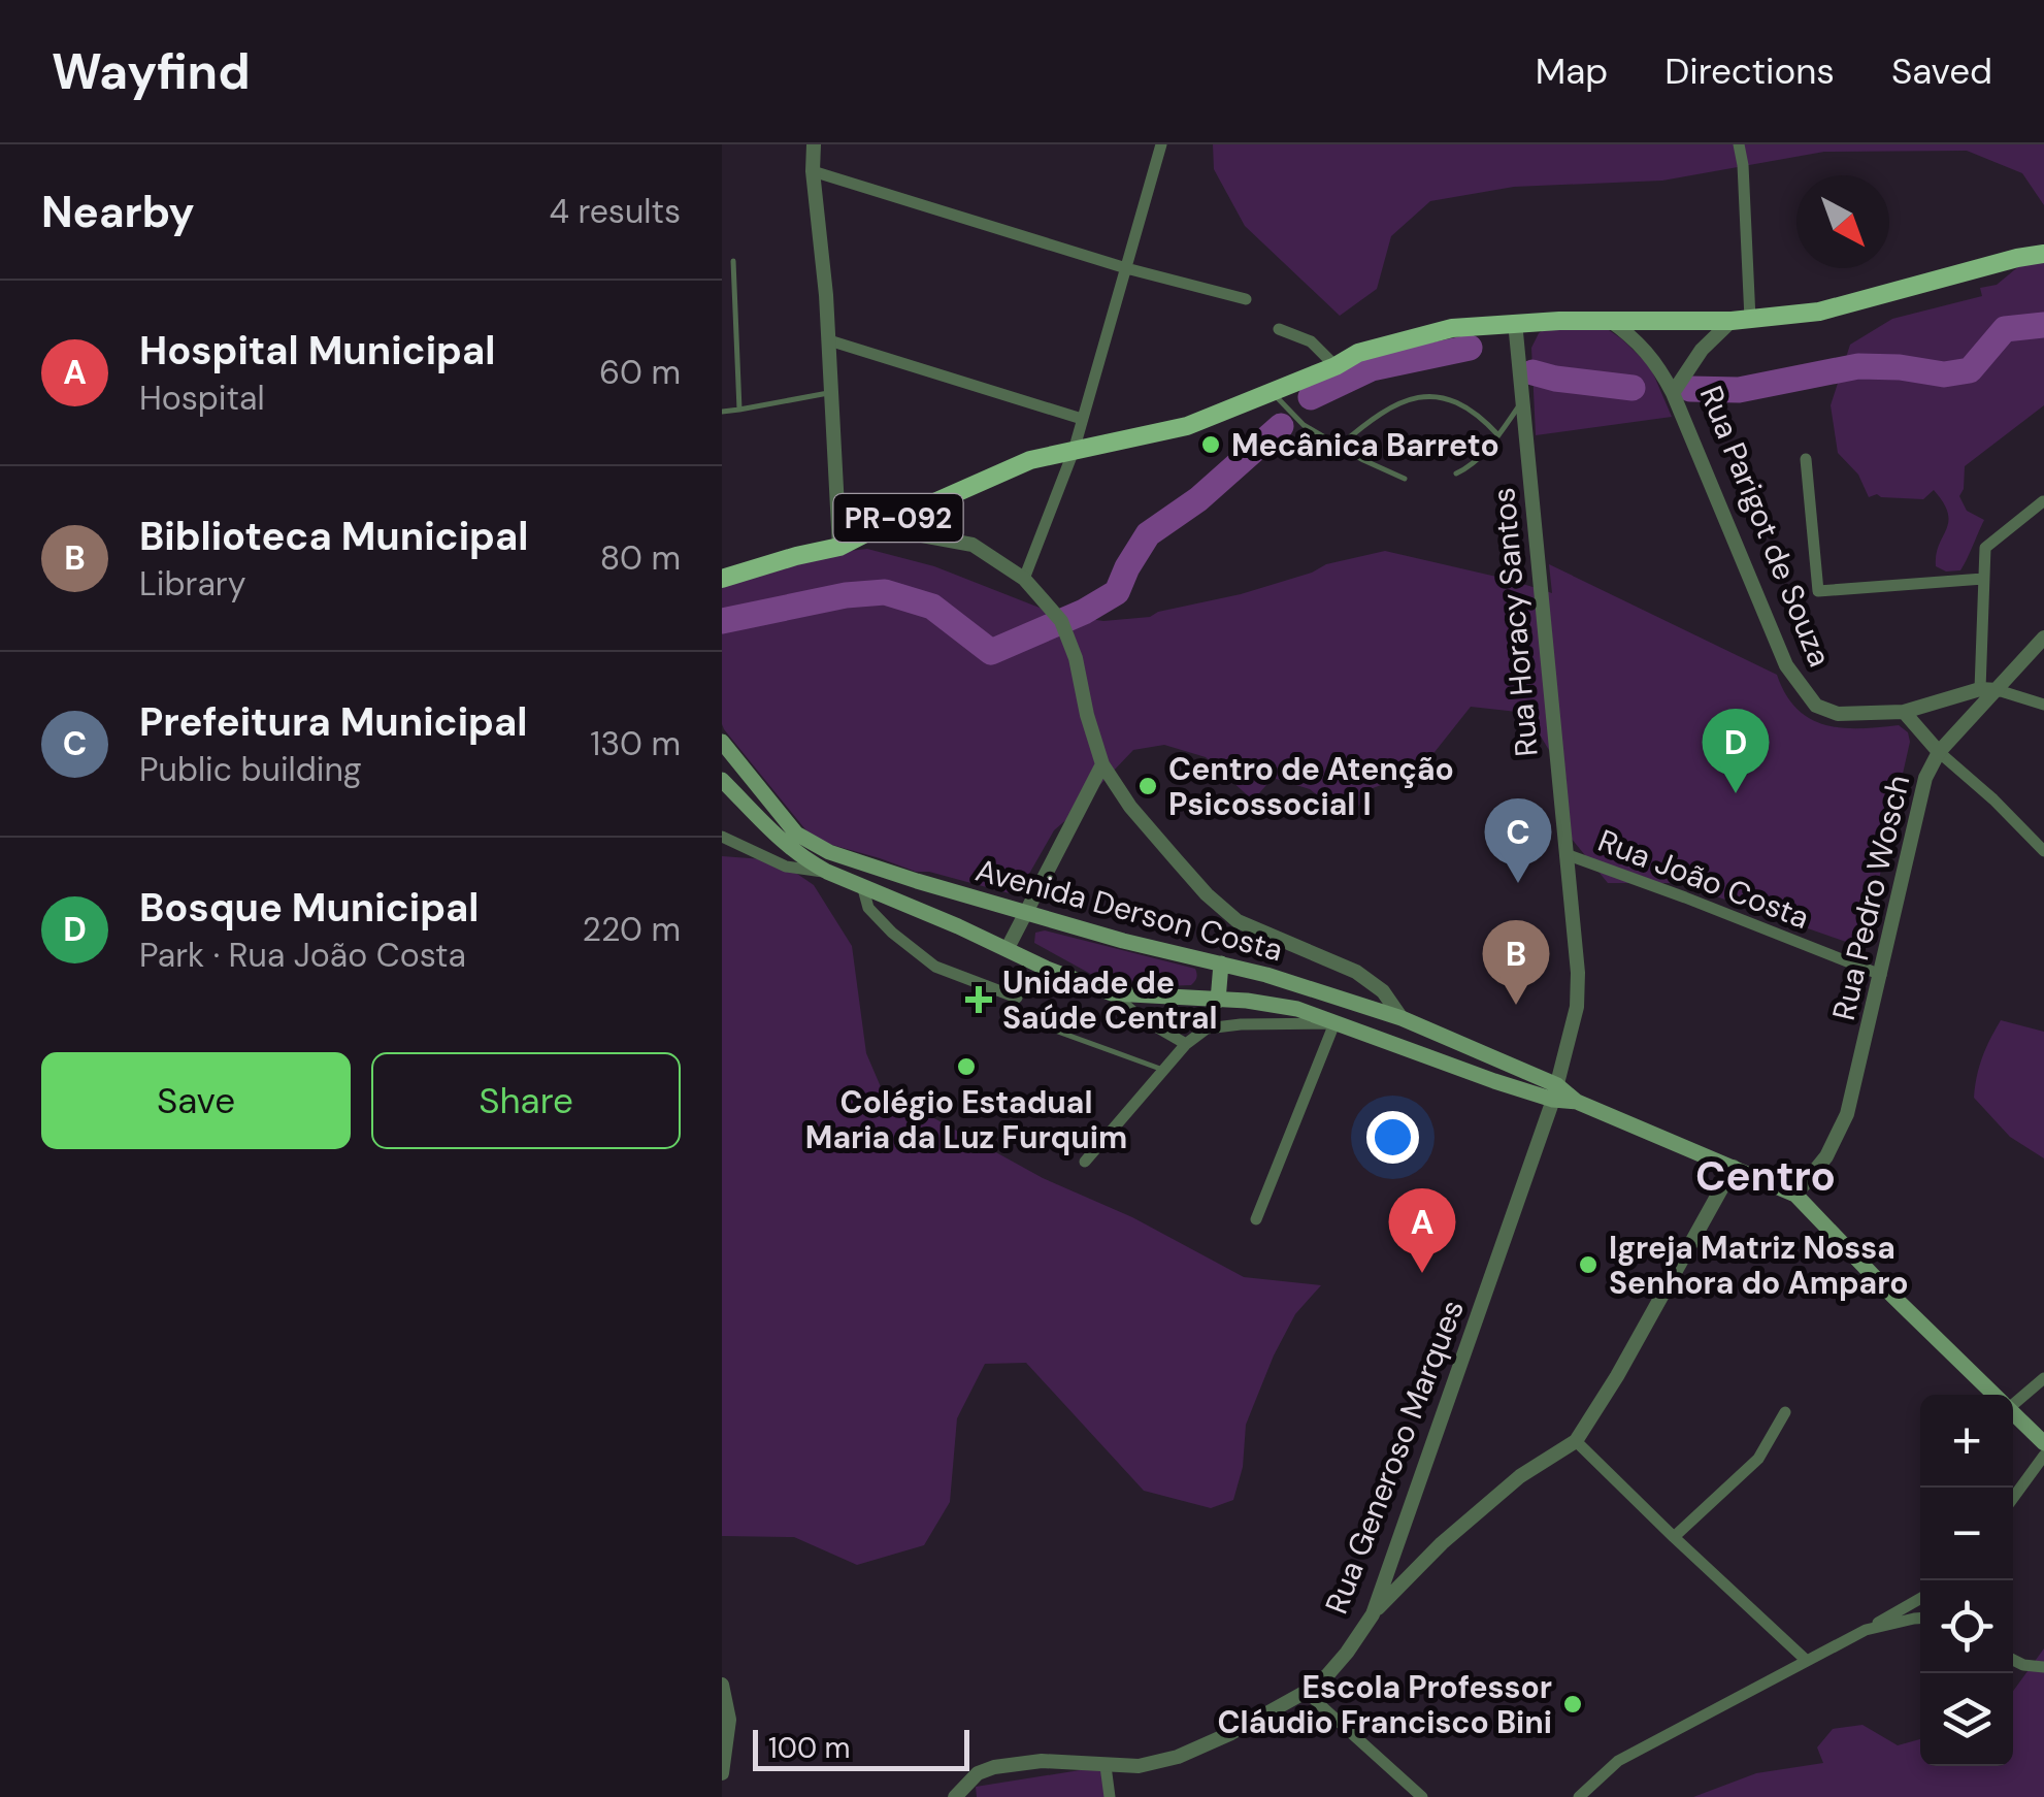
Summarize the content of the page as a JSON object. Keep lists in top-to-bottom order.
{
  "streets": {
    "main road": ["PR-092", "Avenida Derson Costa"],
    "street": [
      "Rua Parigot de Souza",
      "Rua Horacy Santos",
      "Rua João Costa",
      "Rua Pedro Wosch",
      "Rua Generoso Marques"
    ]
  },
  "crossings": [
    ["PR-092", "Rua Parigot de Souza"],
    ["PR-092", "Rua Horacy Santos"],
    ["Rua Parigot de Souza", "Rua Pedro Wosch"],
    ["Rua Horacy Santos", "Rua João Costa"],
    ["Rua Horacy Santos", "Avenida Derson Costa"],
    ["Rua Horacy Santos", "Rua Generoso Marques"],
    ["Rua João Costa", "Rua Pedro Wosch"],
    ["Avenida Derson Costa", "Rua Generoso Marques"]
  ],
  "districts": ["Centro"],
  "places": {
    "other": [
      "Mecânica Barreto",
      "Centro de Atenção Psicossocial I",
      "Colégio Estadual Maria da Luz Furquim",
      "Igreja Matriz Nossa Senhora do Amparo",
      "Escola Professor Cláudio Francisco Bini"
    ],
    "health": ["Unidade de Saúde Central"]
  },
  "scale_bar": "100 m",
  "north": "bottom right",
  "page": {
    "header": "Wayfind",
    "nav": ["Map", "Directions", "Saved"],
    "heading": ["Nearby", "4 results"],
    "list": [
      {
        "mark": "A",
        "name": "Hospital Municipal",
        "note": "Hospital",
        "value": "60 m"
      },
      {
        "mark": "B",
        "name": "Biblioteca Municipal",
        "note": "Library",
        "value": "80 m"
      },
      {
        "mark": "C",
        "name": "Prefeitura Municipal",
        "note": "Public building",
        "value": "130 m"
      },
      {
        "mark": "D",
        "name": "Bosque Municipal",
        "note": "Park · Rua João Costa",
        "value": "220 m"
      }
    ],
    "pins": [
      "D",
      "C",
      "B",
      "A"
    ],
    "buttons": ["Save", "Share"],
    "map_buttons": ["+", "−"],
    "scale": "100 m"
  }
}
